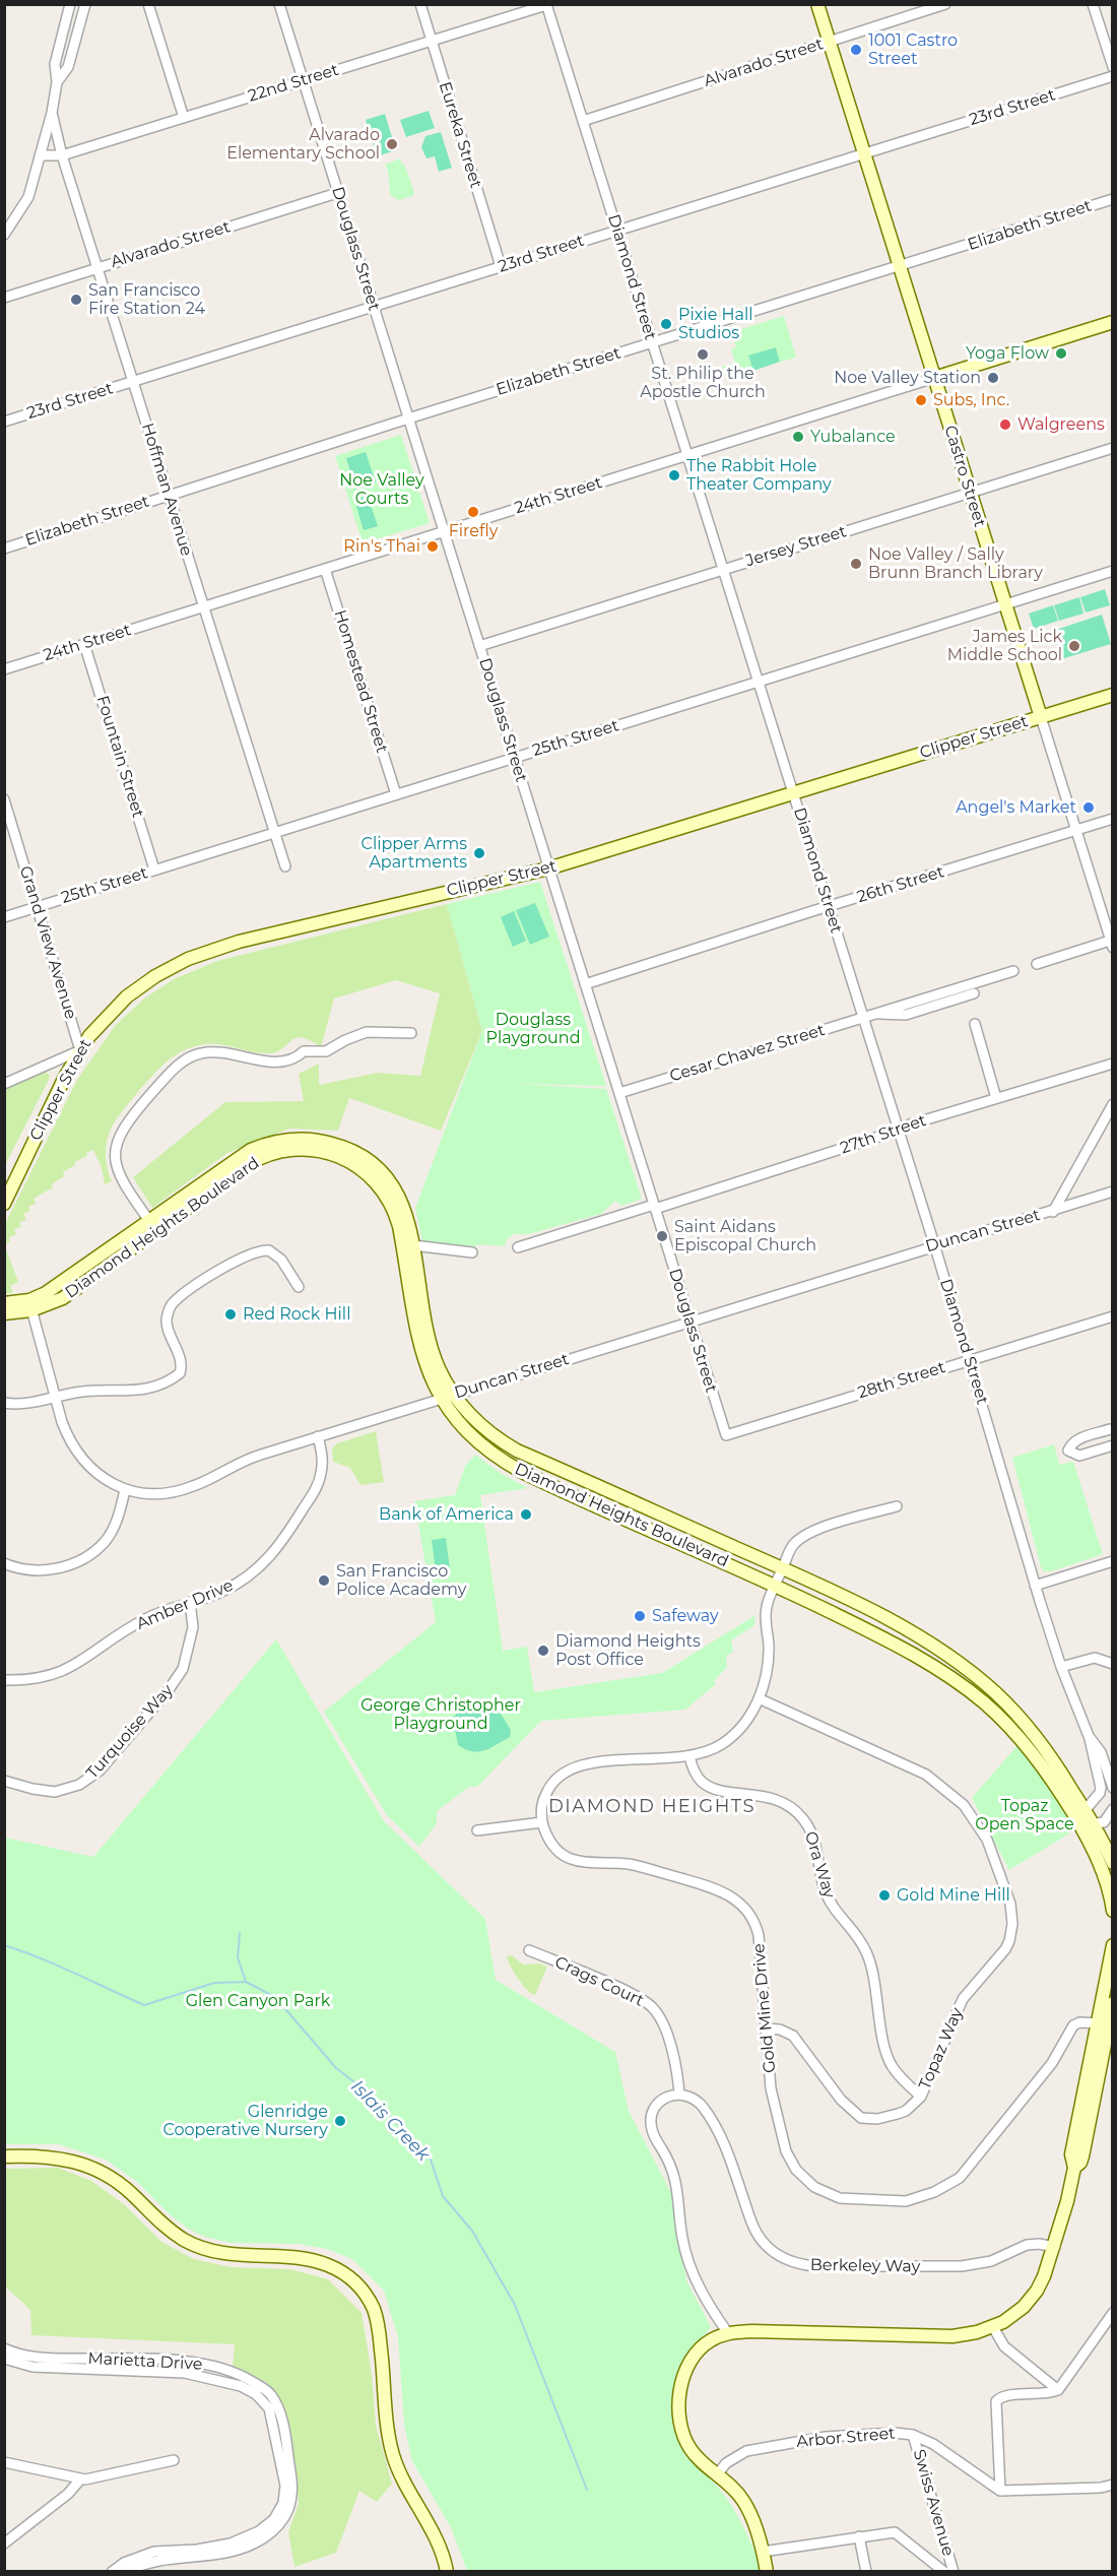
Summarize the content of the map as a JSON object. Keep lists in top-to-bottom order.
{
  "streets": {
    "main road": [
      "Castro Street",
      "24th Street",
      "Clipper Street",
      "Diamond Heights Boulevard"
    ],
    "street": [
      "Alvarado Street",
      "22nd Street",
      "23rd Street",
      "Eureka Street",
      "Elizabeth Street",
      "Douglass Street",
      "Diamond Street",
      "Hoffman Avenue",
      "Jersey Street",
      "Homestead Street",
      "25th Street",
      "Fountain Street",
      "26th Street",
      "Grand View Avenue",
      "Cesar Chavez Street",
      "27th Street",
      "Duncan Street",
      "28th Street",
      "Amber Drive",
      "Turquoise Way",
      "Ora Way",
      "Crags Court",
      "Gold Mine Drive",
      "Topaz Way",
      "Berkeley Way",
      "Marietta Drive",
      "Arbor Street",
      "Swiss Avenue"
    ]
  },
  "crossings": [
    ["Alvarado Street", "Douglass Street"],
    ["Alvarado Street", "Diamond Street"],
    ["Alvarado Street", "Castro Street"],
    ["Alvarado Street", "Hoffman Avenue"],
    ["22nd Street", "Eureka Street"],
    ["22nd Street", "Douglass Street"],
    ["22nd Street", "Diamond Street"],
    ["22nd Street", "Hoffman Avenue"],
    ["23rd Street", "Eureka Street"],
    ["23rd Street", "Douglass Street"],
    ["23rd Street", "Diamond Street"],
    ["23rd Street", "Castro Street"],
    ["23rd Street", "Hoffman Avenue"],
    ["Elizabeth Street", "Douglass Street"],
    ["Elizabeth Street", "Diamond Street"],
    ["Elizabeth Street", "Castro Street"],
    ["Elizabeth Street", "Hoffman Avenue"],
    ["Douglass Street", "24th Street"],
    ["Douglass Street", "Jersey Street"],
    ["Douglass Street", "Clipper Street"],
    ["Douglass Street", "25th Street"],
    ["Douglass Street", "26th Street"],
    ["Douglass Street", "Cesar Chavez Street"],
    ["Douglass Street", "27th Street"],
    ["Douglass Street", "Duncan Street"],
    ["Douglass Street", "28th Street"],
    ["Diamond Street", "24th Street"],
    ["Diamond Street", "Jersey Street"],
    ["Diamond Street", "Clipper Street"],
    ["Diamond Street", "25th Street"],
    ["Diamond Street", "26th Street"],
    ["Diamond Street", "Cesar Chavez Street"],
    ["Diamond Street", "27th Street"],
    ["Diamond Street", "Diamond Heights Boulevard"],
    ["Diamond Street", "Duncan Street"],
    ["Diamond Street", "28th Street"],
    ["Castro Street", "24th Street"],
    ["Castro Street", "Jersey Street"],
    ["Castro Street", "Clipper Street"],
    ["Castro Street", "25th Street"],
    ["Castro Street", "26th Street"],
    ["Hoffman Avenue", "24th Street"],
    ["Hoffman Avenue", "25th Street"],
    ["24th Street", "Homestead Street"],
    ["24th Street", "Fountain Street"],
    ["Homestead Street", "25th Street"],
    ["Clipper Street", "Grand View Avenue"],
    ["25th Street", "Fountain Street"],
    ["25th Street", "Grand View Avenue"],
    ["Diamond Heights Boulevard", "Duncan Street"],
    ["Duncan Street", "Amber Drive"],
    ["Amber Drive", "Turquoise Way"],
    ["Ora Way", "Topaz Way"],
    ["Crags Court", "Berkeley Way"],
    ["Gold Mine Drive", "Topaz Way"],
    ["Arbor Street", "Swiss Avenue"]
  ],
  "districts": ["DIAMOND HEIGHTS"],
  "water": ["Islais Creek"],
  "parks": [
    "Noe Valley Courts",
    "Douglass Playground",
    "George Christopher Playground",
    "Topaz Open Space",
    "Glen Canyon Park"
  ],
  "places": [
    "1001 Castro Street",
    "Alvarado Elementary School",
    "San Francisco Fire Station 24",
    "Pixie Hall Studios",
    "Yoga Flow",
    "St. Philip the Apostle Church",
    "Noe Valley Station",
    "Subs, Inc.",
    "Walgreens",
    "Yubalance",
    "The Rabbit Hole Theater Company",
    "Firefly",
    "Rin's Thai",
    "Noe Valley / Sally Brunn Branch Library",
    "James Lick Middle School",
    "Angel's Market",
    "Clipper Arms Apartments",
    "Saint Aidans Episcopal Church",
    "Red Rock Hill",
    "Bank of America",
    "San Francisco Police Academy",
    "Safeway",
    "Diamond Heights Post Office",
    "Gold Mine Hill",
    "Glenridge Cooperative Nursery"
  ]
}
